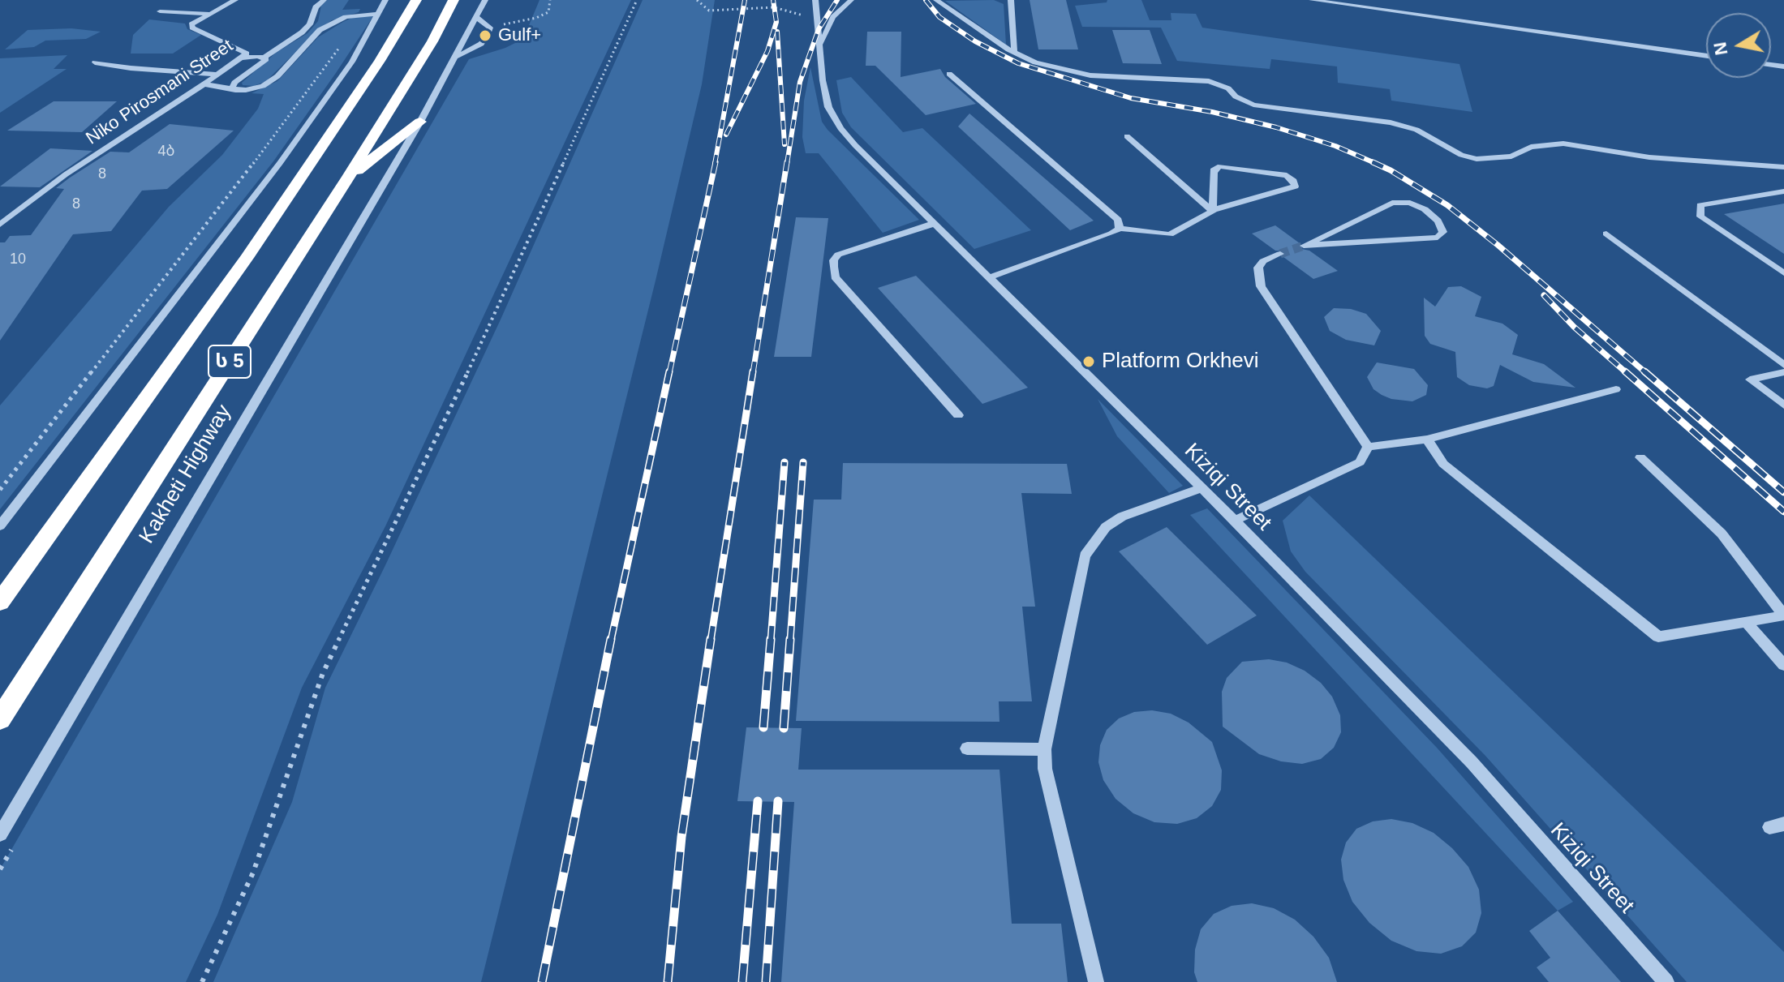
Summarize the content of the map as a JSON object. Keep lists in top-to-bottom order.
{
  "streets": {
    "highway": ["ს 5", "Kakheti Highway"],
    "street": ["Niko Pirosmani Street", "Kiziqi Street"]
  },
  "places": ["Gulf+", "Platform Orkhevi"],
  "house_numbers": [
    "4ბ",
    "8",
    "8",
    "10"
  ],
  "north": "left"
}
